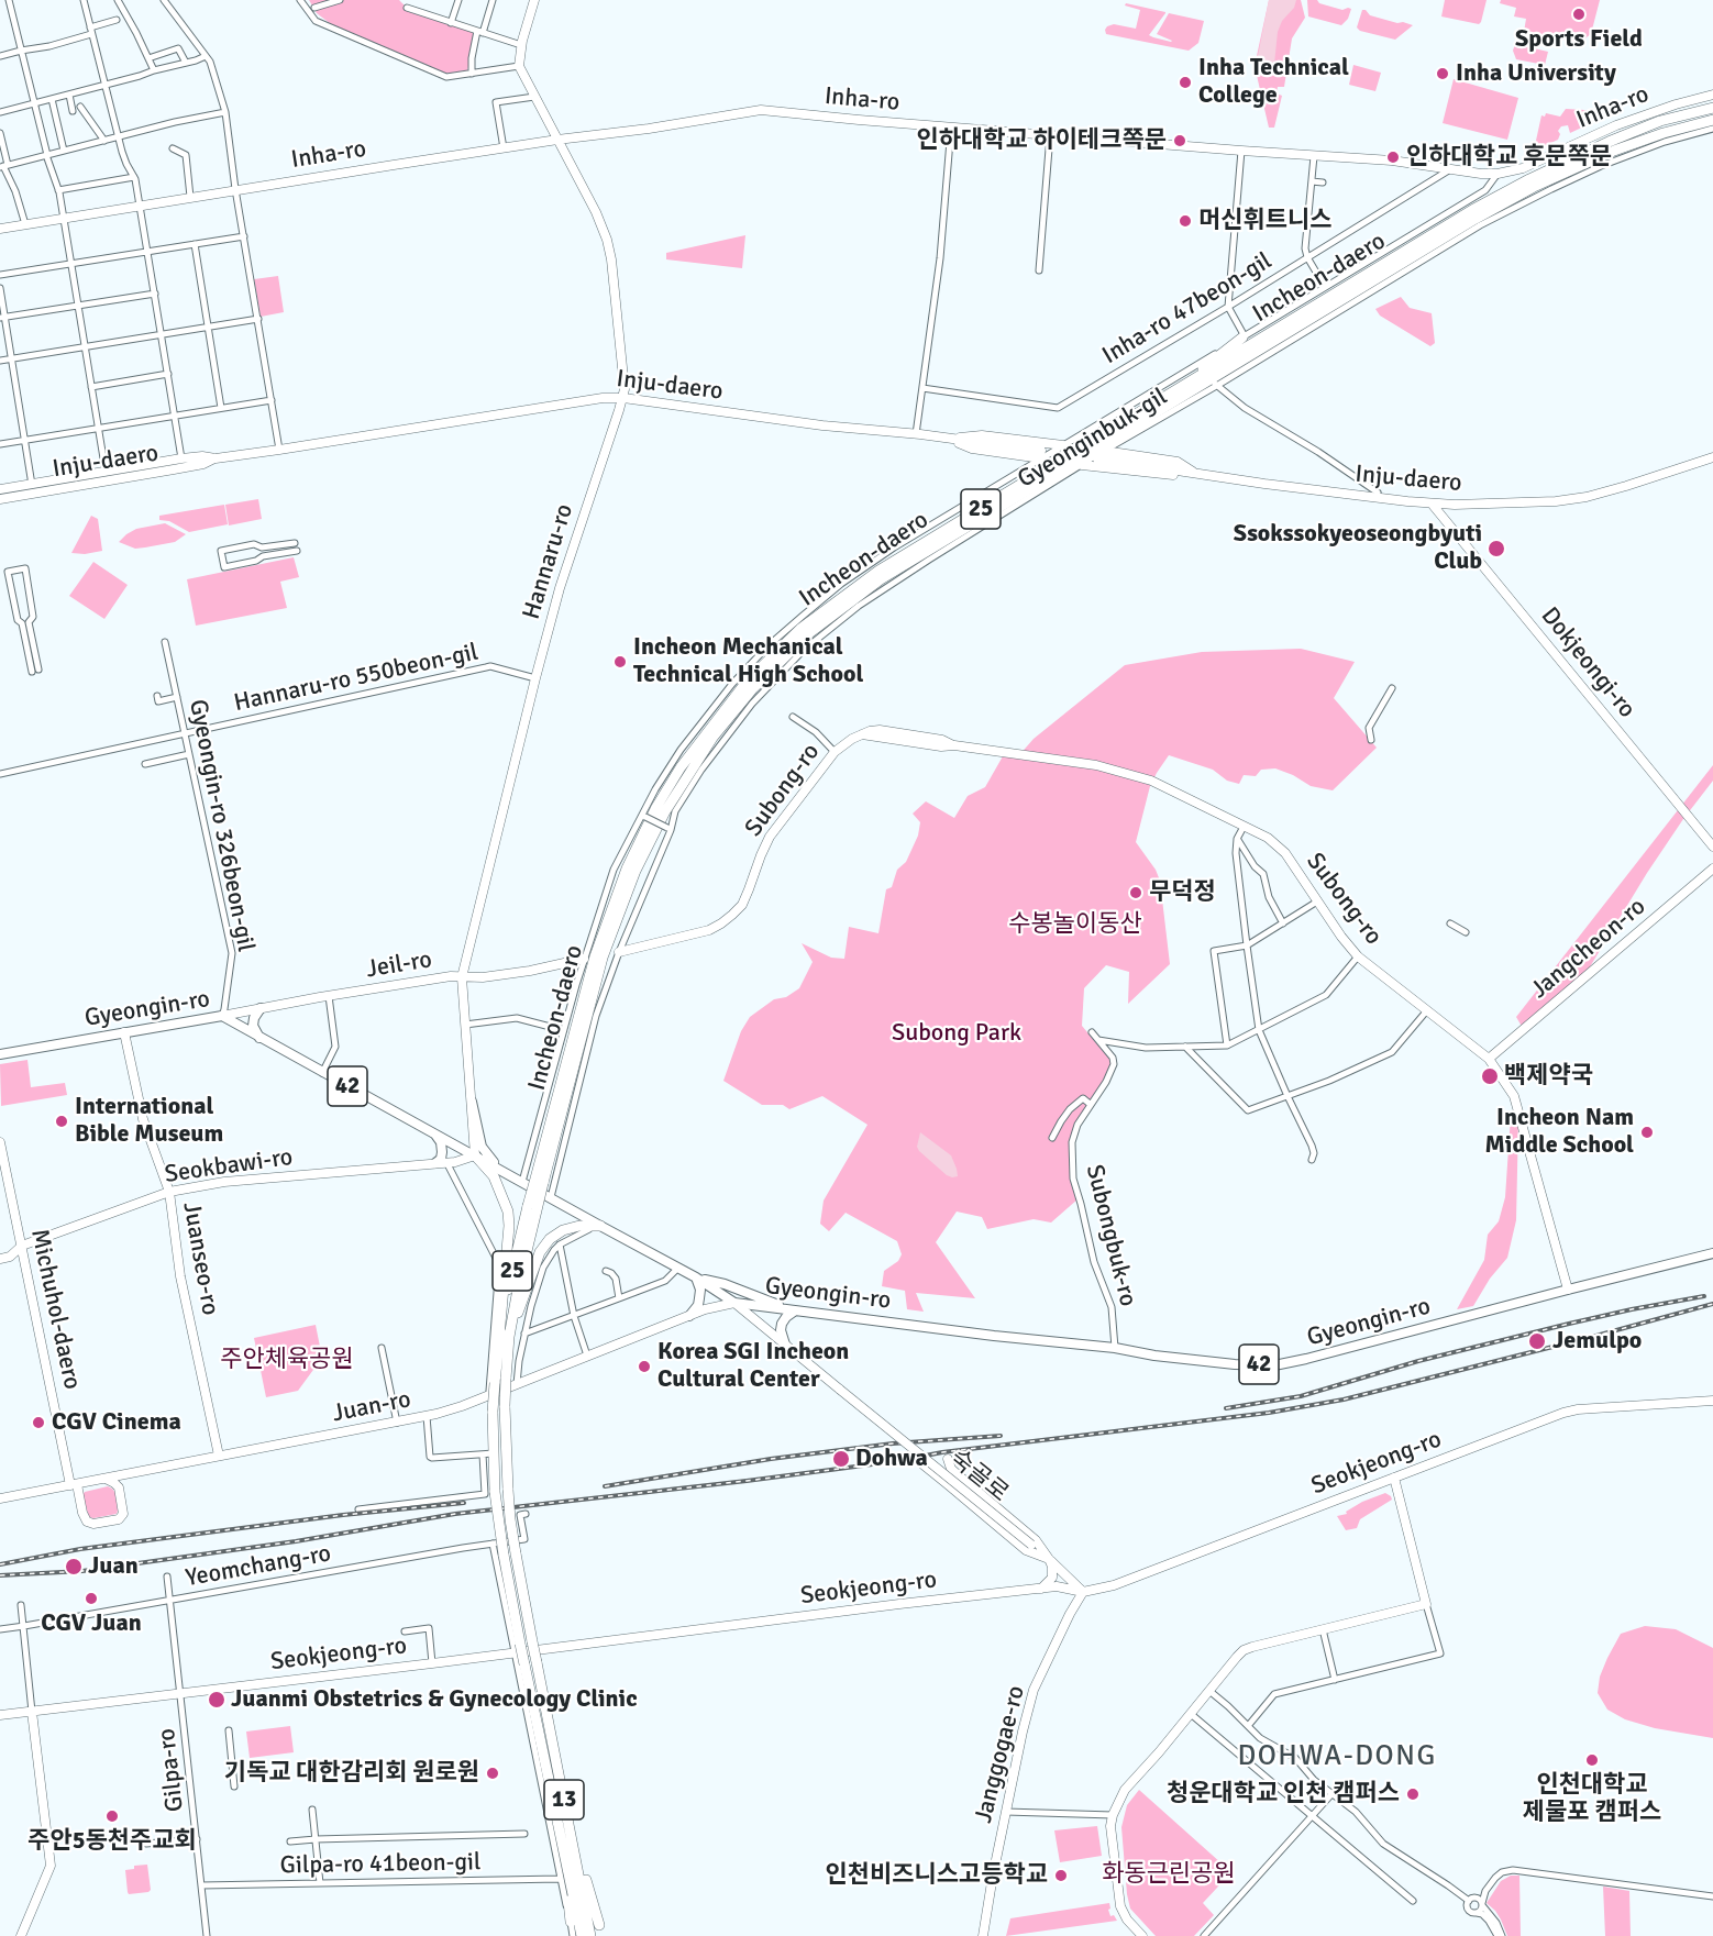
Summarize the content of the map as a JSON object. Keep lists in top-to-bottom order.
{
  "streets": {
    "highway": ["Incheon-daero", "25", "13"],
    "main road": [
      "Inha-ro",
      "Inju-daero",
      "Hannaru-ro",
      "Dokjeongi-ro",
      "Subong-ro",
      "Jangcheon-ro",
      "Jeil-ro",
      "Gyeongin-ro",
      "42",
      "Seokbawi-ro",
      "Juanseo-ro",
      "Michuhol-daero",
      "Juan-ro",
      "Seokjeong-ro",
      "숙골로",
      "Janggogae-ro"
    ],
    "street": [
      "Inha-ro 47beon-gil",
      "Gyeonginbuk-gil",
      "Hannaru-ro 550beon-gil",
      "Gyeongin-ro 326beon-gil",
      "Subongbuk-ro",
      "Yeomchang-ro",
      "Gilpa-ro",
      "Gilpa-ro 41beon-gil"
    ]
  },
  "crossings": [
    ["Inha-ro", "Inha-ro 47beon-gil"],
    ["Inha-ro", "Hannaru-ro"],
    ["Incheon-daero", "13"],
    ["Inju-daero", "Gyeonginbuk-gil"],
    ["Inju-daero", "Hannaru-ro"],
    ["Inju-daero", "Dokjeongi-ro"],
    ["Gyeonginbuk-gil", "Subong-ro"],
    ["Gyeonginbuk-gil", "Gyeongin-ro"],
    ["Hannaru-ro", "Hannaru-ro 550beon-gil"],
    ["Hannaru-ro", "Jeil-ro"],
    ["Hannaru-ro", "Gyeongin-ro"],
    ["Hannaru-ro", "Seokbawi-ro"],
    ["Hannaru-ro 550beon-gil", "Gyeongin-ro 326beon-gil"],
    ["Subong-ro", "Jangcheon-ro"],
    ["Subong-ro", "Gyeongin-ro"],
    ["Gyeongin-ro 326beon-gil", "Jeil-ro"],
    ["Gyeongin-ro 326beon-gil", "Gyeongin-ro"],
    ["Jeil-ro", "Gyeongin-ro"],
    ["Gyeongin-ro", "Seokbawi-ro"],
    ["Gyeongin-ro", "Subongbuk-ro"],
    ["Gyeongin-ro", "Juanseo-ro"],
    ["Gyeongin-ro", "Juan-ro"],
    ["Gyeongin-ro", "숙골로"],
    ["Seokbawi-ro", "Juanseo-ro"],
    ["Seokbawi-ro", "Michuhol-daero"],
    ["Juanseo-ro", "Juan-ro"],
    ["Michuhol-daero", "Juan-ro"],
    ["Juan-ro", "숙골로"],
    ["Seokjeong-ro", "Janggogae-ro"],
    ["Seokjeong-ro", "Gilpa-ro"],
    ["Seokjeong-ro", "13"],
    ["Yeomchang-ro", "Gilpa-ro"],
    ["Gilpa-ro", "Gilpa-ro 41beon-gil"]
  ],
  "districts": ["DOHWA-DONG"],
  "parks": [
    "수봉놀이동산",
    "Subong Park",
    "주안체육공원",
    "화동근린공원"
  ],
  "places": [
    "Sports Field",
    "Inha University",
    "Inha Technical College",
    "인하대학교 하이테크쪽문",
    "인하대학교 후문쪽문",
    "머신휘트니스",
    "Ssokssokyeoseongbyuti Club",
    "Incheon Mechanical Technical High School",
    "무덕정",
    "백제약국",
    "International Bible Museum",
    "Incheon Nam Middle School",
    "Jemulpo",
    "Korea SGI Incheon Cultural Center",
    "CGV Cinema",
    "Dohwa",
    "Juan",
    "CGV Juan",
    "Juanmi Obstetrics & Gynecology Clinic",
    "인천대학교 제물포 캠퍼스",
    "기독교 대한감리회 원로원",
    "청운대학교 인천 캠퍼스",
    "주안5동천주교회",
    "인천비즈니스고등학교"
  ]
}
